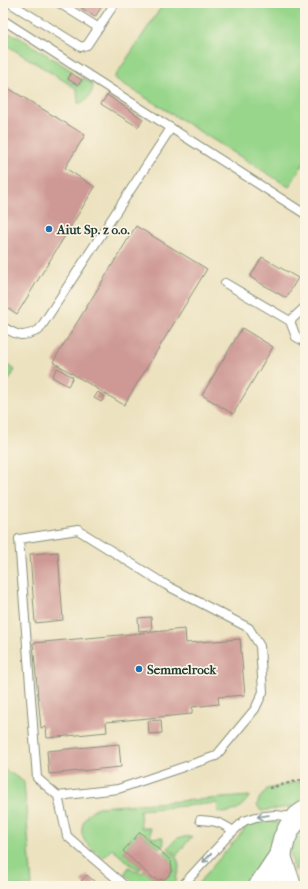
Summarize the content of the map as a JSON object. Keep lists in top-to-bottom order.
{
  "places": ["Aiut Sp. z o.o.", "Semmelrock"]
}
